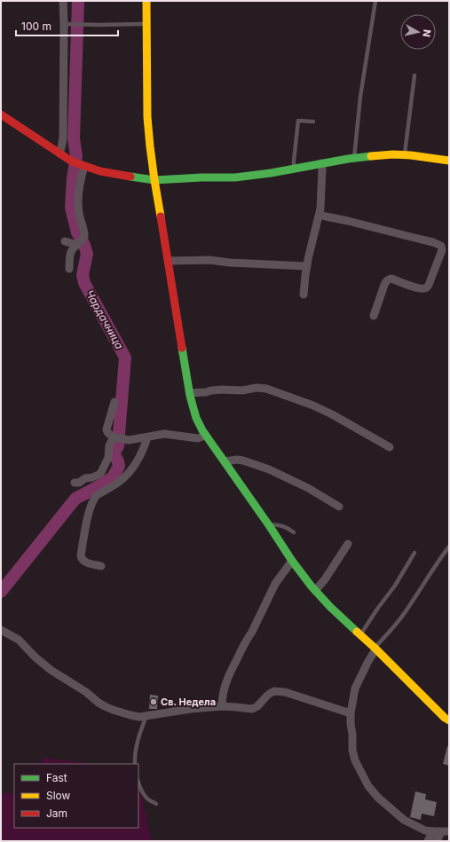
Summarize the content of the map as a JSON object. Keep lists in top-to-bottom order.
{
  "water": ["Чардачница"],
  "places": ["Св. Недела"],
  "legend": ["Fast", "Slow", "Jam"],
  "scale_bar": "100 m",
  "north": "right"
}
